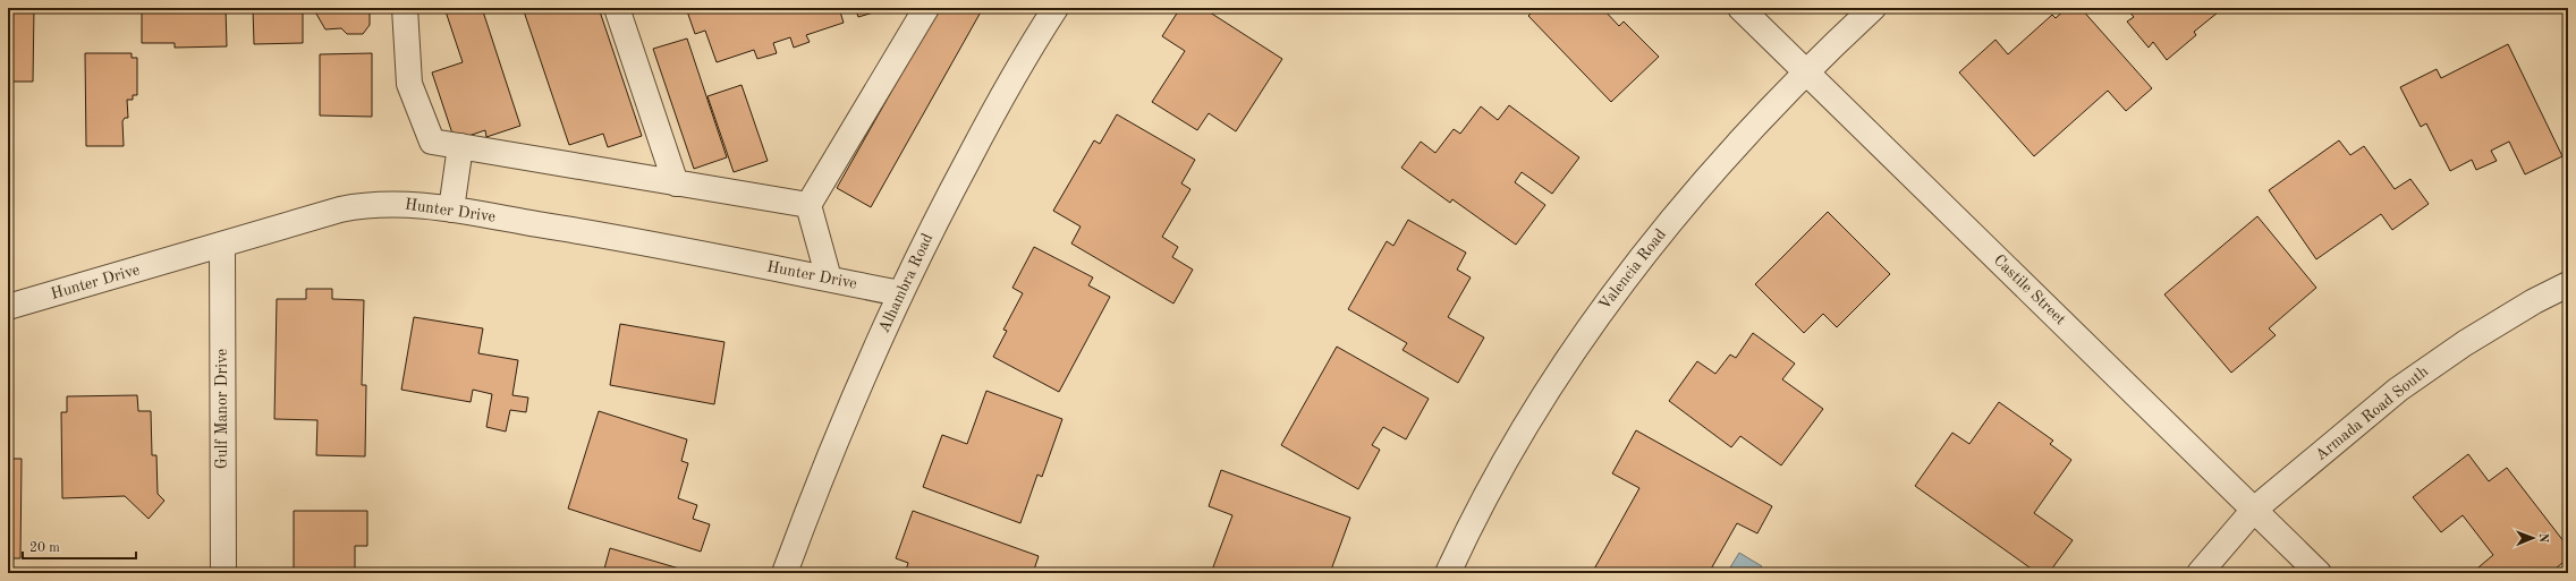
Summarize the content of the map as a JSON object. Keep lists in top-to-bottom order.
{
  "streets": {
    "street": [
      "Hunter Drive",
      "Valencia Road",
      "Alhambra Road",
      "Castile Street",
      "Gulf Manor Drive",
      "Armada Road South"
    ]
  },
  "crossings": [
    ["Hunter Drive", "Alhambra Road"],
    ["Hunter Drive", "Gulf Manor Drive"],
    ["Valencia Road", "Castile Street"],
    ["Castile Street", "Armada Road South"]
  ],
  "scale_bar": "20 m",
  "north": "right"
}
